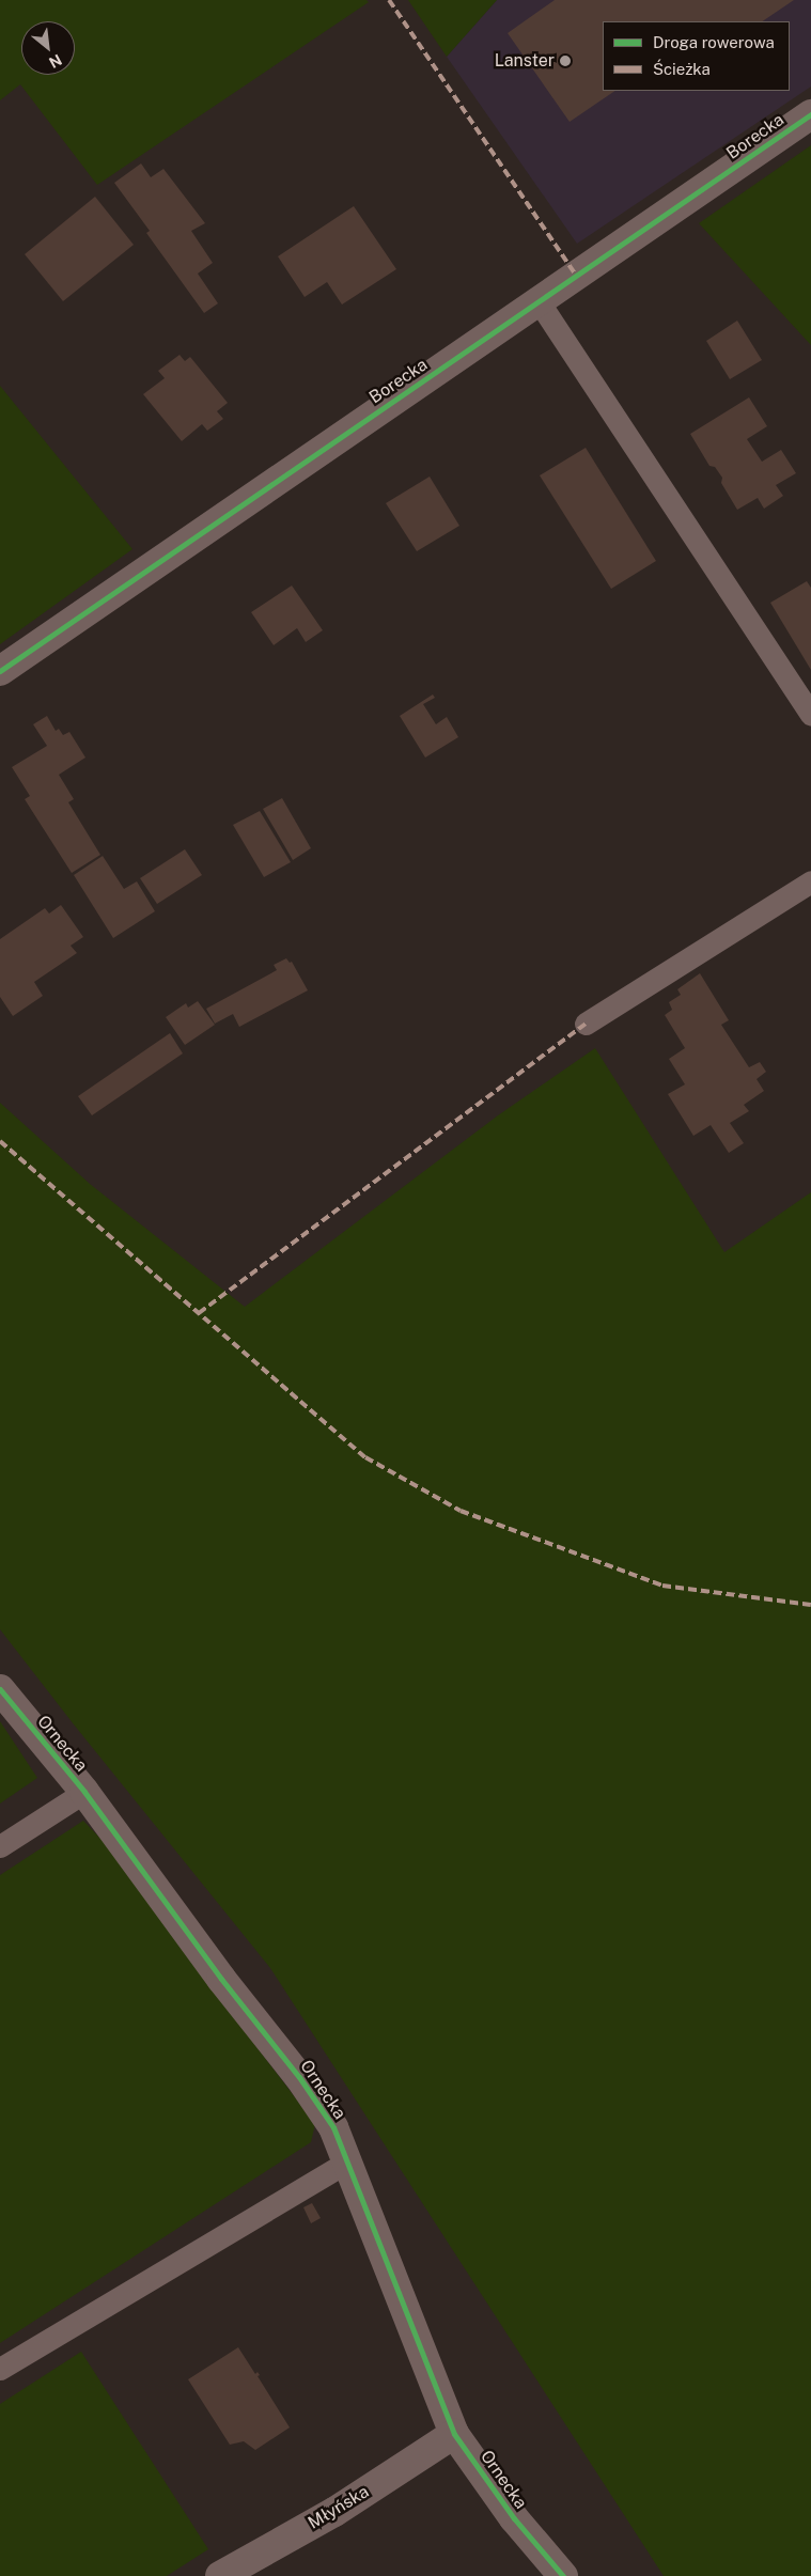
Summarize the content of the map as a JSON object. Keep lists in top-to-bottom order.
{
  "streets": {
    "street": ["Borecka", "Ornecka", "Młyńska"]
  },
  "crossings": [
    ["Ornecka", "Młyńska"]
  ],
  "places": ["Lanster"],
  "legend": ["Droga rowerowa", "Ścieżka"],
  "north": "bottom right"
}
